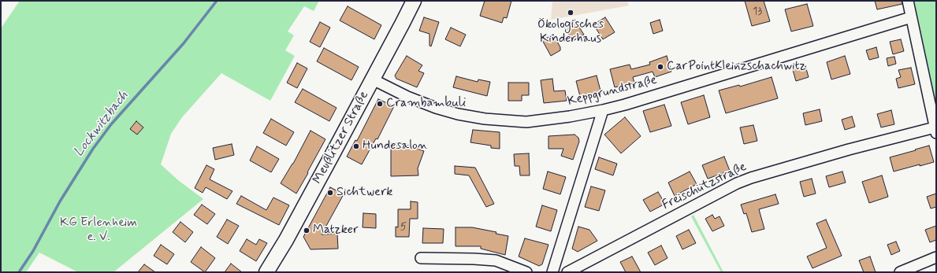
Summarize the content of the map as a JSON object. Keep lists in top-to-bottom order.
{
  "streets": {
    "street": ["Keppgrundstraße", "Meußlitzer Straße", "Freischützstraße"]
  },
  "crossings": [
    ["Keppgrundstraße", "Meußlitzer Straße"]
  ],
  "water": ["Lockwitzbach"],
  "parks": ["KG Erlenheim e. V."],
  "places": [
    "Ökologisches Kinderhaus",
    "CarPointKleinzschachwitz",
    "Crambambuli",
    "Hundesalon",
    "Sichtwerk",
    "Matzker"
  ],
  "house_numbers": ["13", "5"]
}
